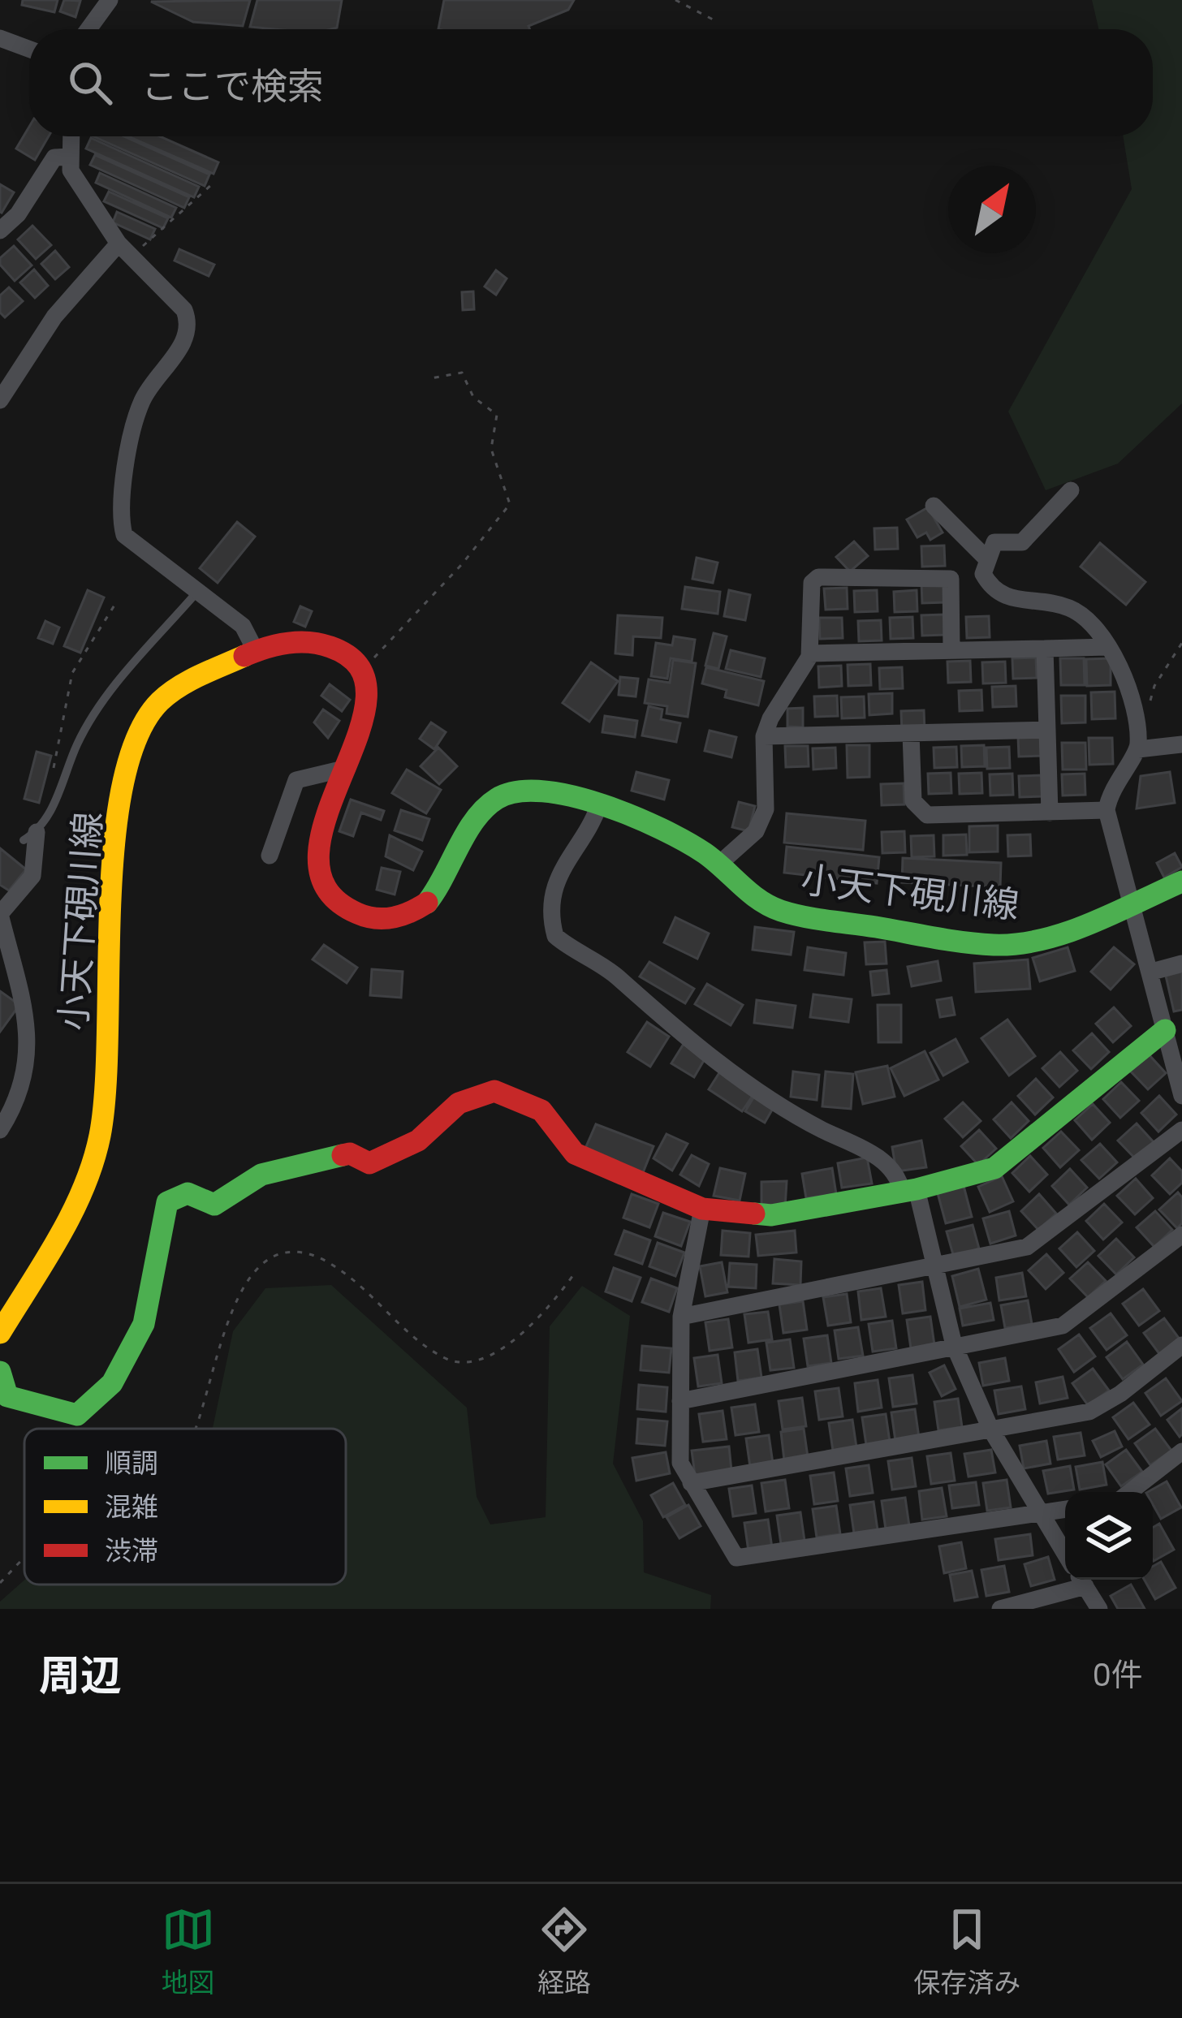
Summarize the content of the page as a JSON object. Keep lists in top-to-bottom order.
{
  "streets": {
    "main road": ["小天下硯川線"]
  },
  "legend": ["順調", "混雑", "渋滞"],
  "north": "top right",
  "page": {
    "search": "ここで検索",
    "heading": ["周辺", "0件"],
    "nav": ["地図", "経路", "保存済み"]
  }
}
